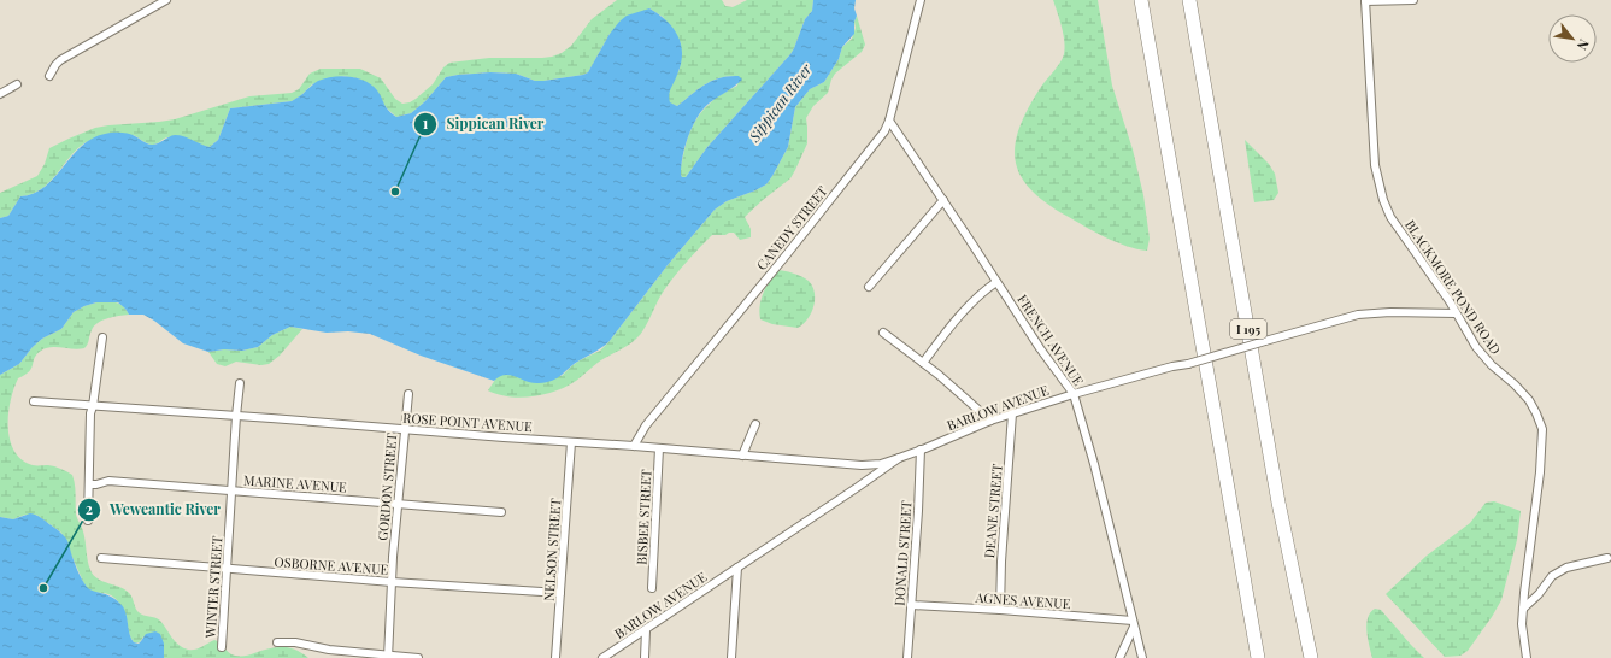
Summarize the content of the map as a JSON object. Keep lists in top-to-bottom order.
{
  "streets": {
    "highway": ["I 195"],
    "street": [
      "CANEDY STREET",
      "BLACKMORE POND ROAD",
      "FRENCH AVENUE",
      "BARLOW AVENUE",
      "ROSE POINT AVENUE",
      "MARINE AVENUE",
      "GORDON STREET",
      "DEANE STREET",
      "BISBEE STREET",
      "NELSON STREET",
      "DONALD STREET",
      "OSBORNE AVENUE",
      "WINTER STREET",
      "AGNES AVENUE"
    ]
  },
  "crossings": [
    ["CANEDY STREET", "FRENCH AVENUE"],
    ["CANEDY STREET", "ROSE POINT AVENUE"],
    ["BLACKMORE POND ROAD", "BARLOW AVENUE"],
    ["FRENCH AVENUE", "BARLOW AVENUE"],
    ["FRENCH AVENUE", "AGNES AVENUE"],
    ["BARLOW AVENUE", "ROSE POINT AVENUE"],
    ["BARLOW AVENUE", "DEANE STREET"],
    ["BARLOW AVENUE", "DONALD STREET"],
    ["ROSE POINT AVENUE", "GORDON STREET"],
    ["ROSE POINT AVENUE", "BISBEE STREET"],
    ["ROSE POINT AVENUE", "NELSON STREET"],
    ["ROSE POINT AVENUE", "WINTER STREET"],
    ["MARINE AVENUE", "GORDON STREET"],
    ["MARINE AVENUE", "WINTER STREET"],
    ["GORDON STREET", "OSBORNE AVENUE"],
    ["DEANE STREET", "AGNES AVENUE"],
    ["NELSON STREET", "OSBORNE AVENUE"],
    ["DONALD STREET", "AGNES AVENUE"],
    ["OSBORNE AVENUE", "WINTER STREET"]
  ],
  "water": ["Sippican River"],
  "places": ["Sippican River", "Weweantic River"],
  "north": "bottom right"
}
